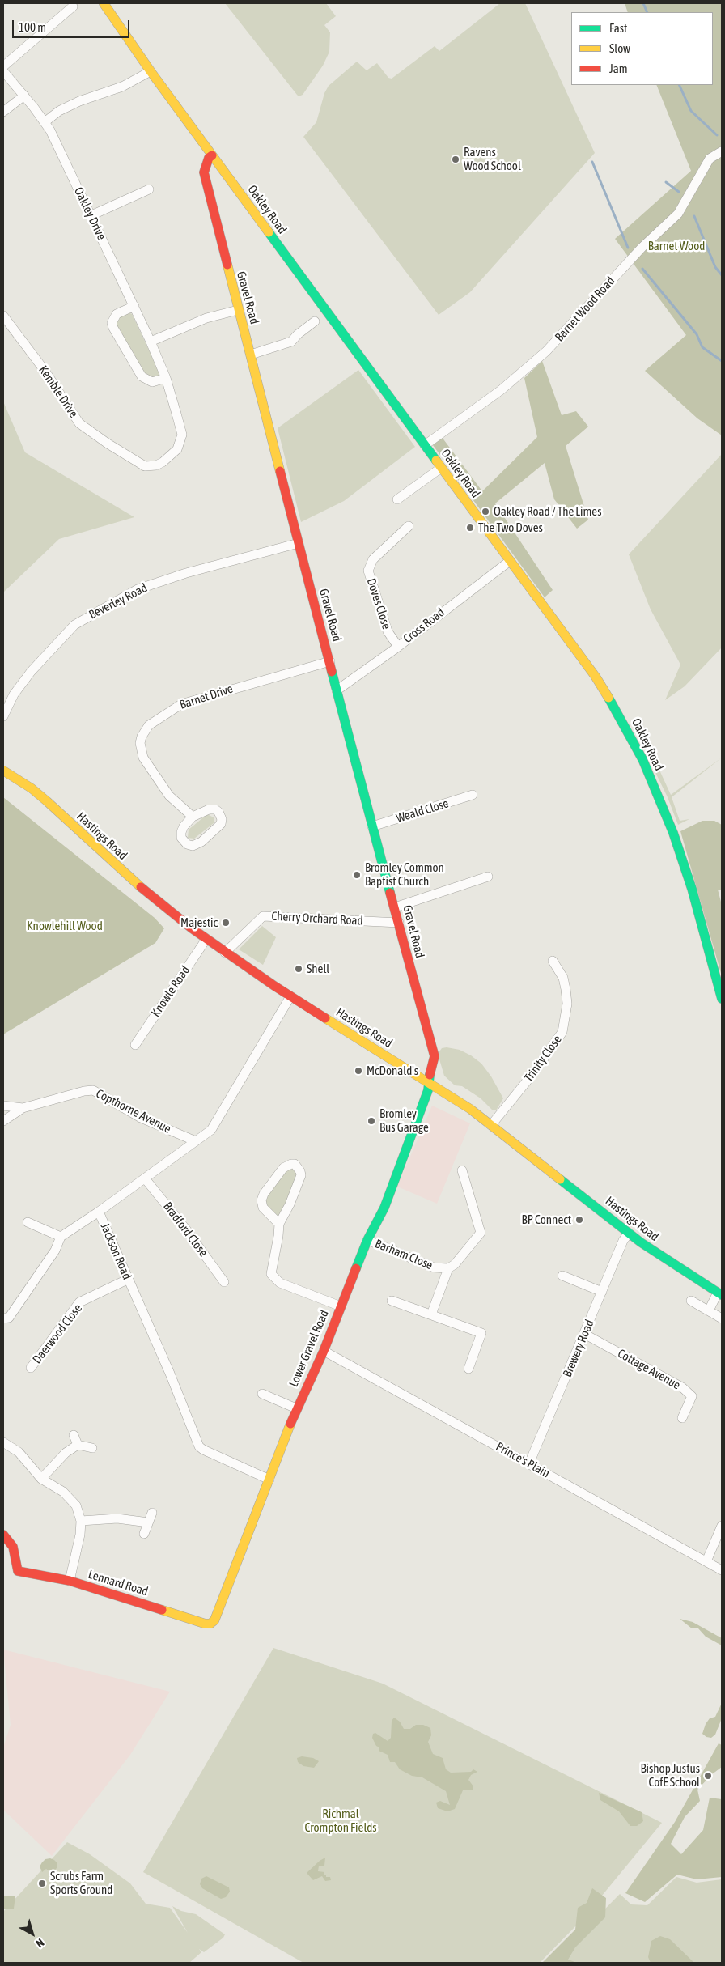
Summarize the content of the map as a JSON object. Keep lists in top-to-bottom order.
{
  "streets": {
    "main road": [
      "Oakley Road",
      "Gravel Road",
      "Hastings Road",
      "Lower Gravel Road",
      "Lennard Road"
    ],
    "street": [
      "Oakley Drive",
      "Barnet Wood Road",
      "Kemble Drive",
      "Beverley Road",
      "Doves Close",
      "Cross Road",
      "Barnet Drive",
      "Weald Close",
      "Cherry Orchard Road",
      "Knowle Road",
      "Trinity Close",
      "Copthorne Avenue",
      "Bradford Close",
      "Jackson Road",
      "Barham Close",
      "Daerwood Close",
      "Brewery Road",
      "Cottage Avenue",
      "Prince's Plain"
    ]
  },
  "crossings": [
    ["Oakley Road", "Gravel Road"],
    ["Oakley Road", "Barnet Wood Road"],
    ["Oakley Road", "Cross Road"],
    ["Oakley Drive", "Kemble Drive"],
    ["Gravel Road", "Beverley Road"],
    ["Gravel Road", "Cross Road"],
    ["Gravel Road", "Barnet Drive"],
    ["Gravel Road", "Weald Close"],
    ["Gravel Road", "Hastings Road"],
    ["Gravel Road", "Cherry Orchard Road"],
    ["Gravel Road", "Lower Gravel Road"],
    ["Doves Close", "Cross Road"],
    ["Hastings Road", "Cherry Orchard Road"],
    ["Hastings Road", "Knowle Road"],
    ["Hastings Road", "Trinity Close"],
    ["Hastings Road", "Jackson Road"],
    ["Hastings Road", "Lower Gravel Road"],
    ["Hastings Road", "Brewery Road"],
    ["Copthorne Avenue", "Jackson Road"],
    ["Bradford Close", "Jackson Road"],
    ["Jackson Road", "Daerwood Close"],
    ["Jackson Road", "Lower Gravel Road"],
    ["Barham Close", "Lower Gravel Road"],
    ["Lower Gravel Road", "Prince's Plain"],
    ["Lower Gravel Road", "Lennard Road"],
    ["Brewery Road", "Cottage Avenue"],
    ["Brewery Road", "Prince's Plain"]
  ],
  "parks": ["Barnet Wood", "Knowlehill Wood", "Richmal Crompton Fields"],
  "places": [
    "Ravens Wood School",
    "Oakley Road / The Limes",
    "The Two Doves",
    "Bromley Common Baptist Church",
    "Majestic",
    "Shell",
    "McDonald's",
    "Bromley Bus Garage",
    "BP Connect",
    "Bishop Justus CofE School",
    "Scrubs Farm Sports Ground"
  ],
  "legend": ["Fast", "Slow", "Jam"],
  "scale_bar": "100 m",
  "north": "bottom right"
}
